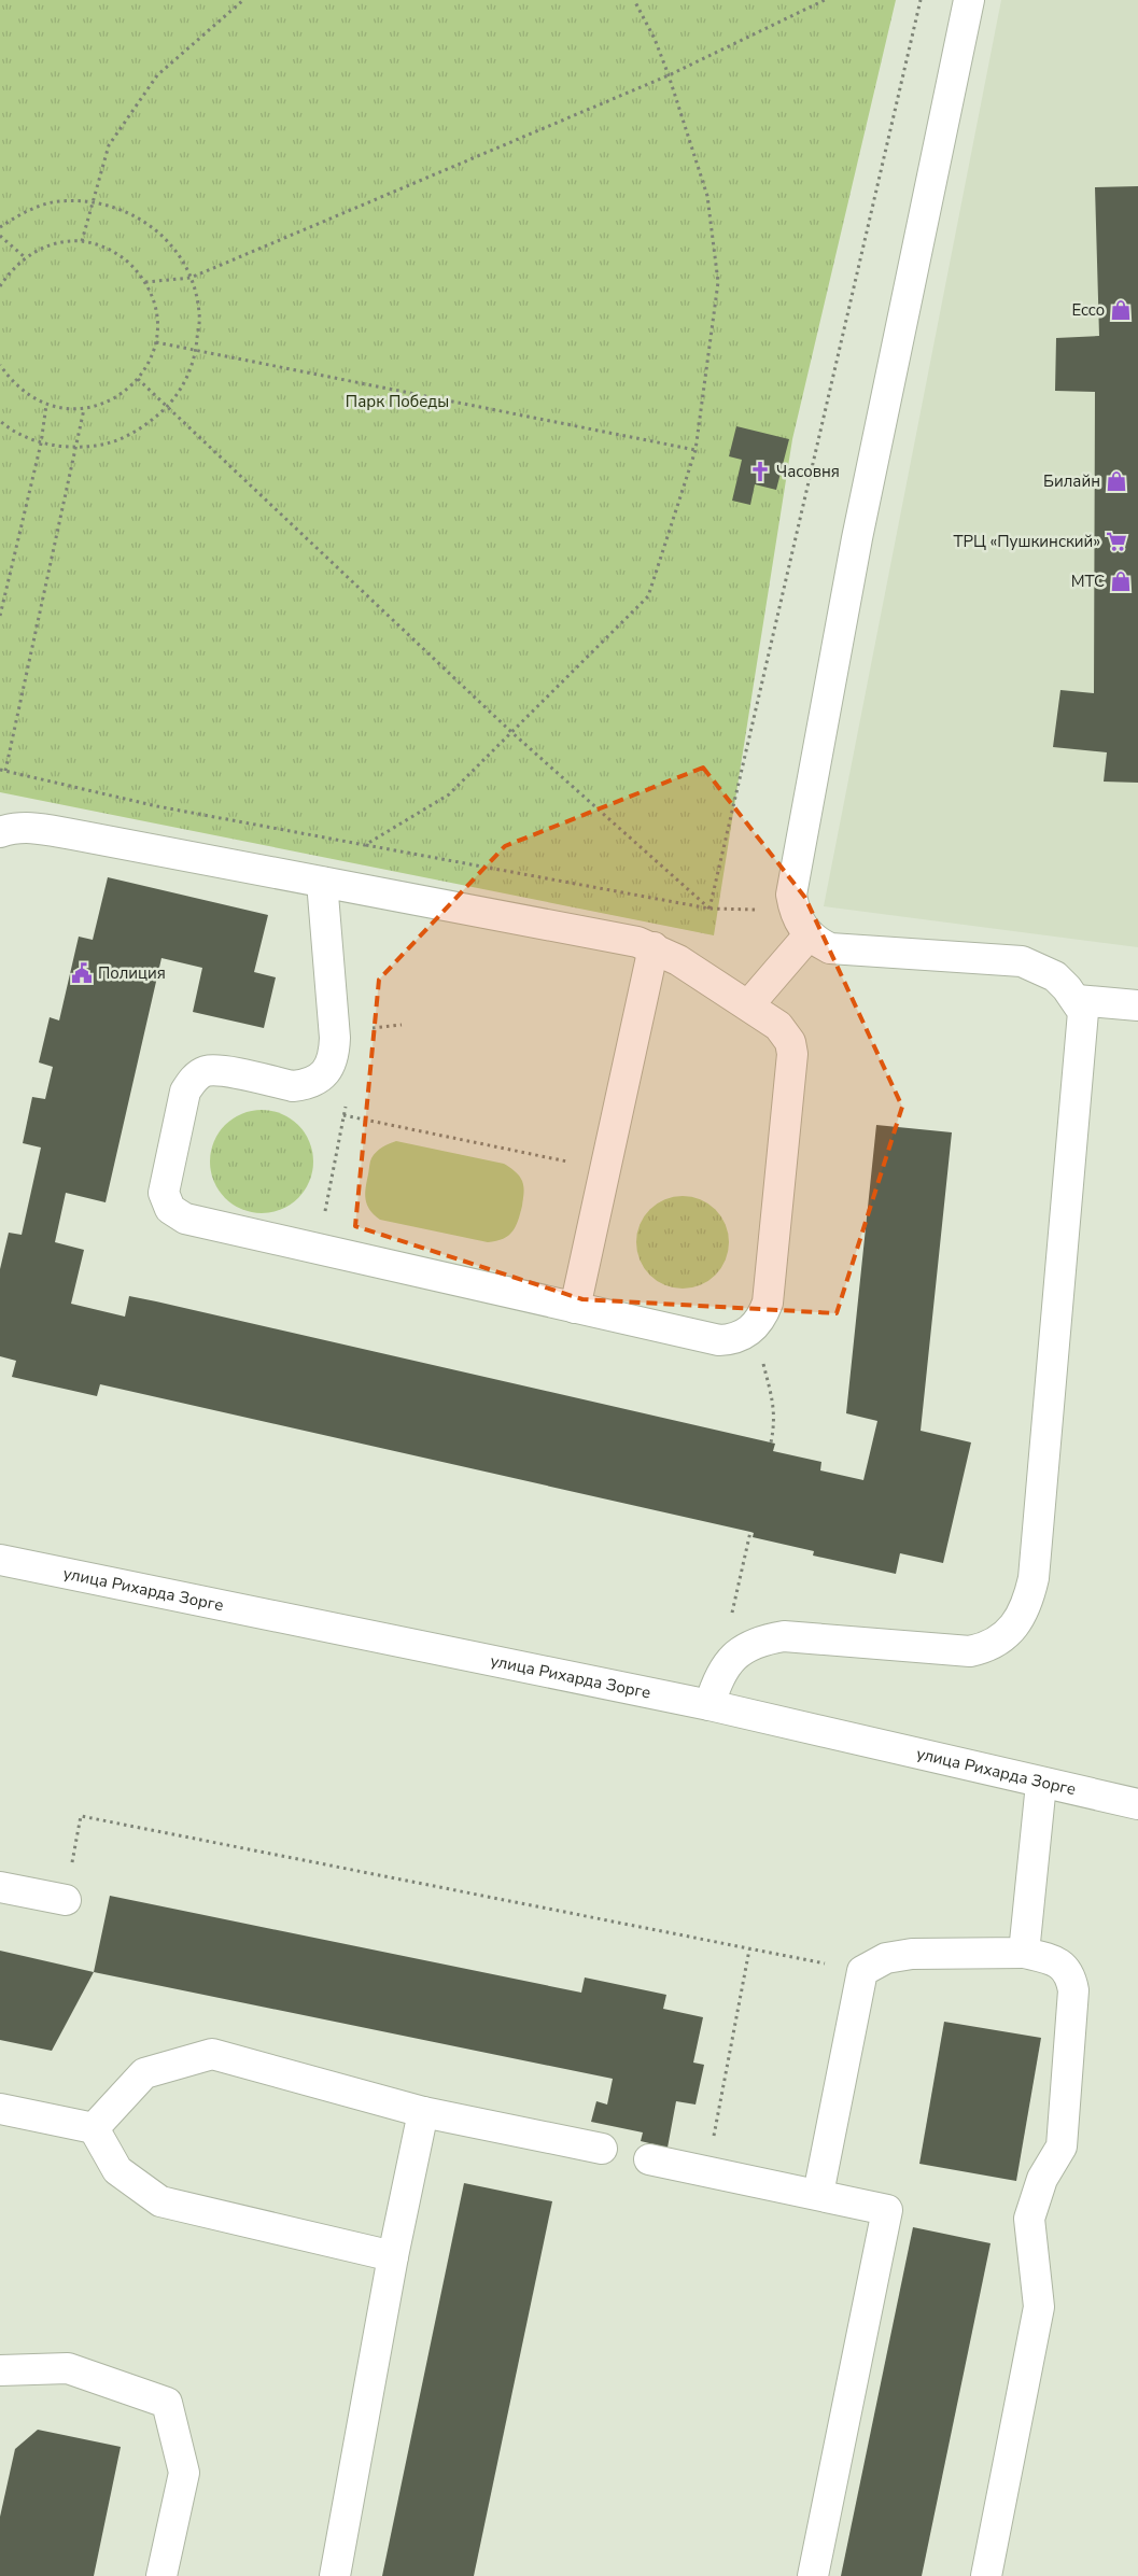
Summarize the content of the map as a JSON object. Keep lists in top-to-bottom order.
{
  "streets": {
    "street": ["улица Рихарда Зорге"]
  },
  "parks": ["Парк Победы"],
  "places": {
    "shop": ["Ecco", "Билайн", "МТС"],
    "church": ["Часовня"],
    "supermarket": ["ТРЦ «Пушкинский»"],
    "public building": ["Полиция"]
  }
}
